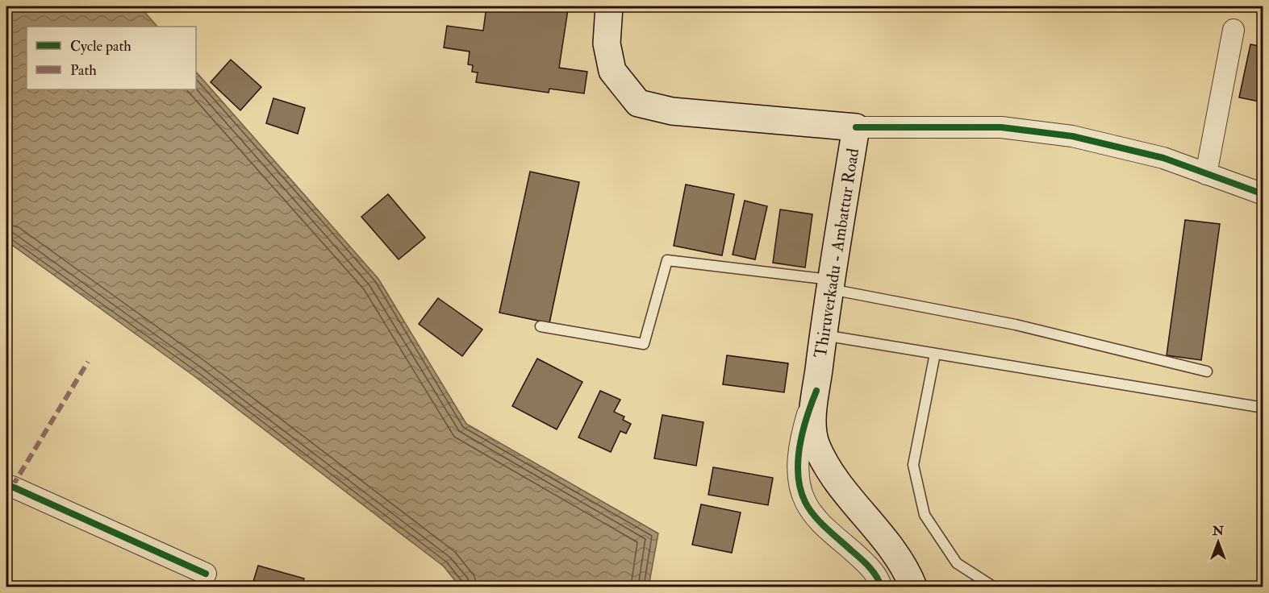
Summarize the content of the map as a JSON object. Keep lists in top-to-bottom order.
{
  "streets": {
    "main road": ["Thiruverkadu - Ambattur Road"]
  },
  "legend": ["Cycle path", "Path"],
  "north": "top"
}
